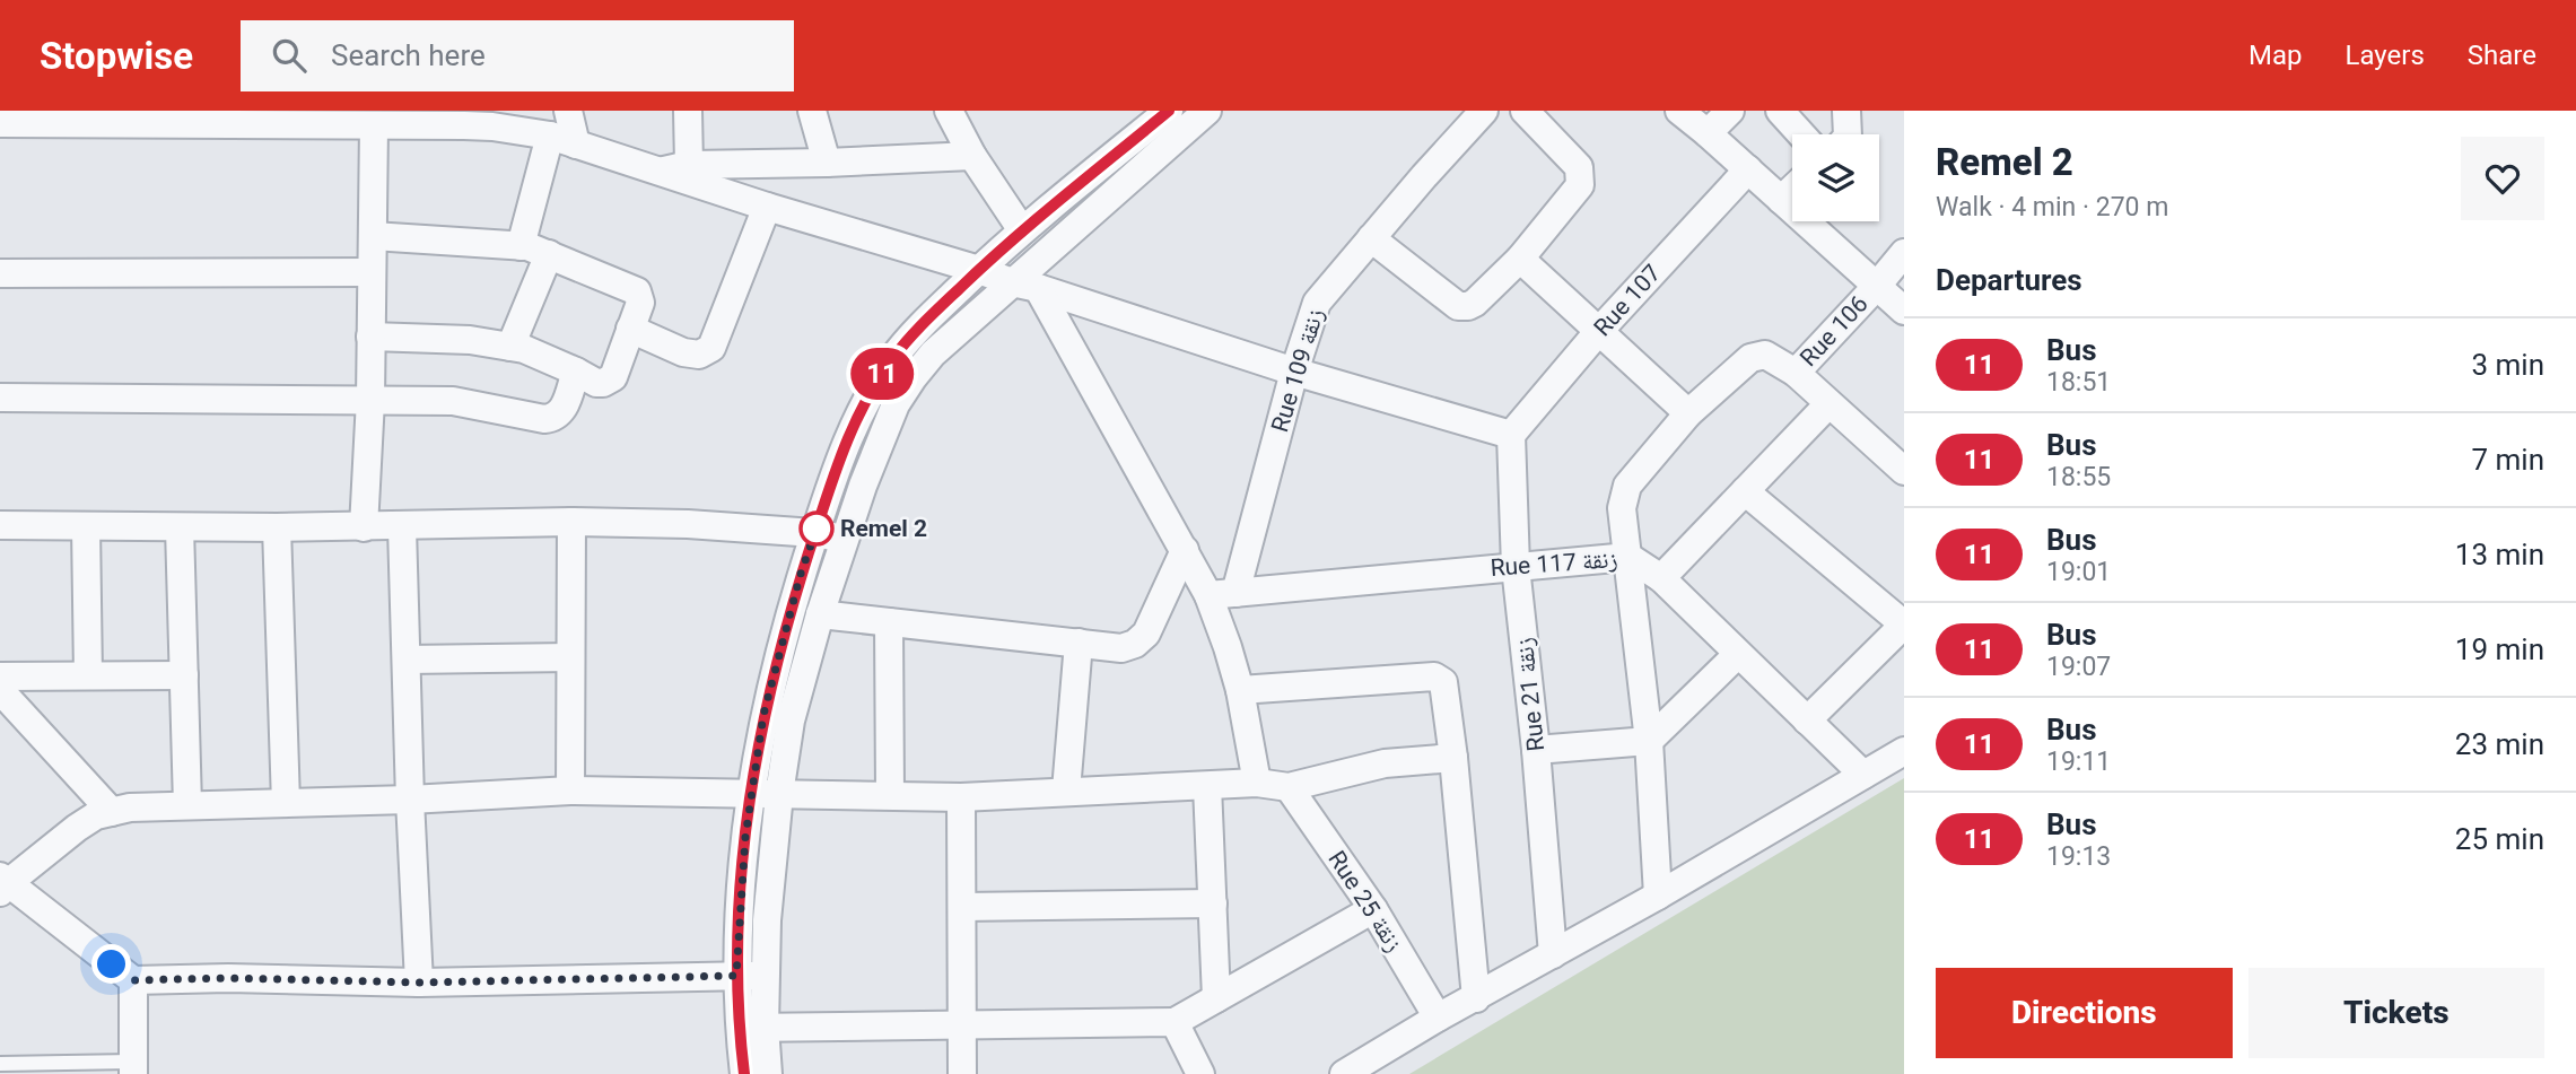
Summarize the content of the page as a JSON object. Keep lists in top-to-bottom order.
{
  "streets": {
    "street": [
      "Rue 107",
      "Rue 106",
      "Rue 109 زنقة",
      "Rue 117 زنقة",
      "Rue 21 زنقة",
      "Rue 25 زنقة"
    ]
  },
  "crossings": [
    ["Rue 107", "Rue 21 زنقة"],
    ["Rue 109 زنقة", "Rue 117 زنقة"],
    ["Rue 117 زنقة", "Rue 21 زنقة"]
  ],
  "places": ["Remel 2"],
  "lines": ["bus line 11"],
  "page": {
    "header": "Stopwise",
    "search": "Search here",
    "nav": ["Map", "Layers", "Share"],
    "on_map": "11",
    "heading": [
      ["Remel 2", "Walk · 4 min · 270 m"],
      "Departures"
    ],
    "list": [
      {
        "mark": "11",
        "name": "Bus",
        "note": "18:51",
        "value": "3 min"
      },
      {
        "mark": "11",
        "name": "Bus",
        "note": "18:55",
        "value": "7 min"
      },
      {
        "mark": "11",
        "name": "Bus",
        "note": "19:01",
        "value": "13 min"
      },
      {
        "mark": "11",
        "name": "Bus",
        "note": "19:07",
        "value": "19 min"
      },
      {
        "mark": "11",
        "name": "Bus",
        "note": "19:11",
        "value": "23 min"
      },
      {
        "mark": "11",
        "name": "Bus",
        "note": "19:13",
        "value": "25 min"
      }
    ],
    "buttons": ["Directions", "Tickets"]
  }
}
